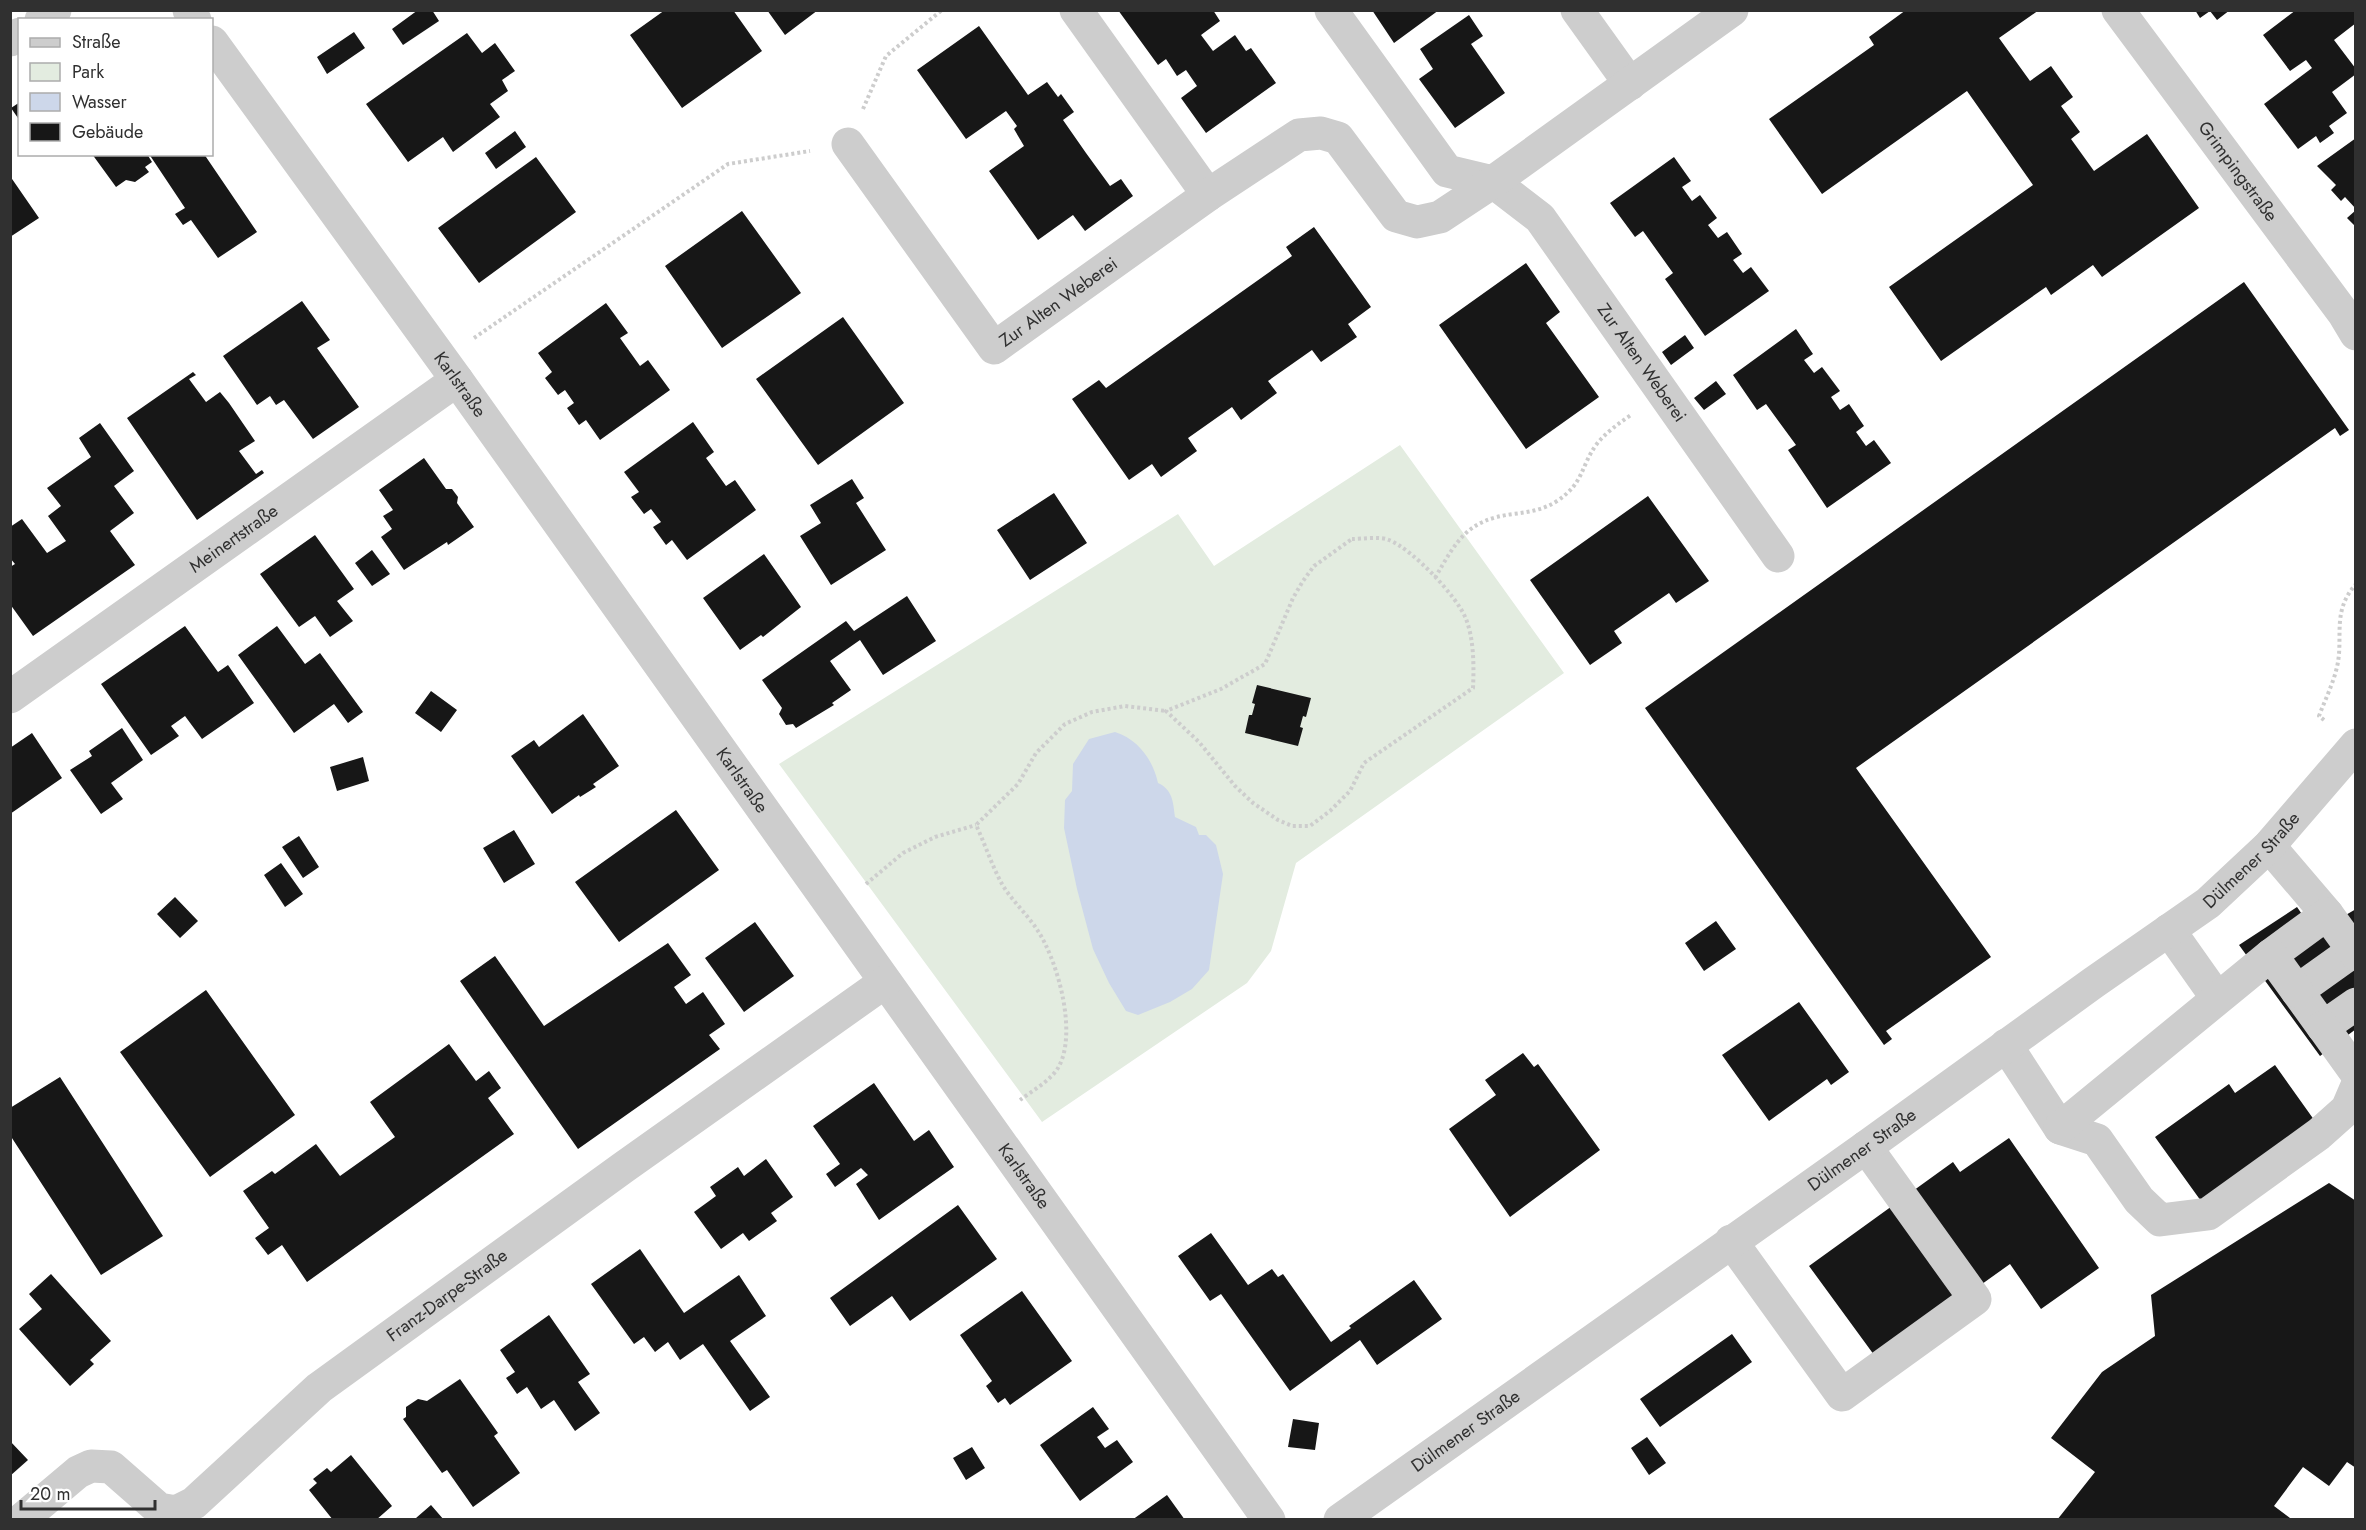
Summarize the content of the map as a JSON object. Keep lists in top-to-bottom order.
{
  "streets": {
    "street": [
      "Grimpingstraße",
      "Zur Alten Weberei",
      "Karlstraße",
      "Meinertstraße",
      "Dülmener Straße",
      "Franz-Darpe-Straße"
    ]
  },
  "crossings": [
    ["Karlstraße", "Meinertstraße"],
    ["Karlstraße", "Franz-Darpe-Straße"]
  ],
  "legend": [
    "Straße",
    "Park",
    "Wasser",
    "Gebäude"
  ],
  "scale_bar": "20 m"
}
